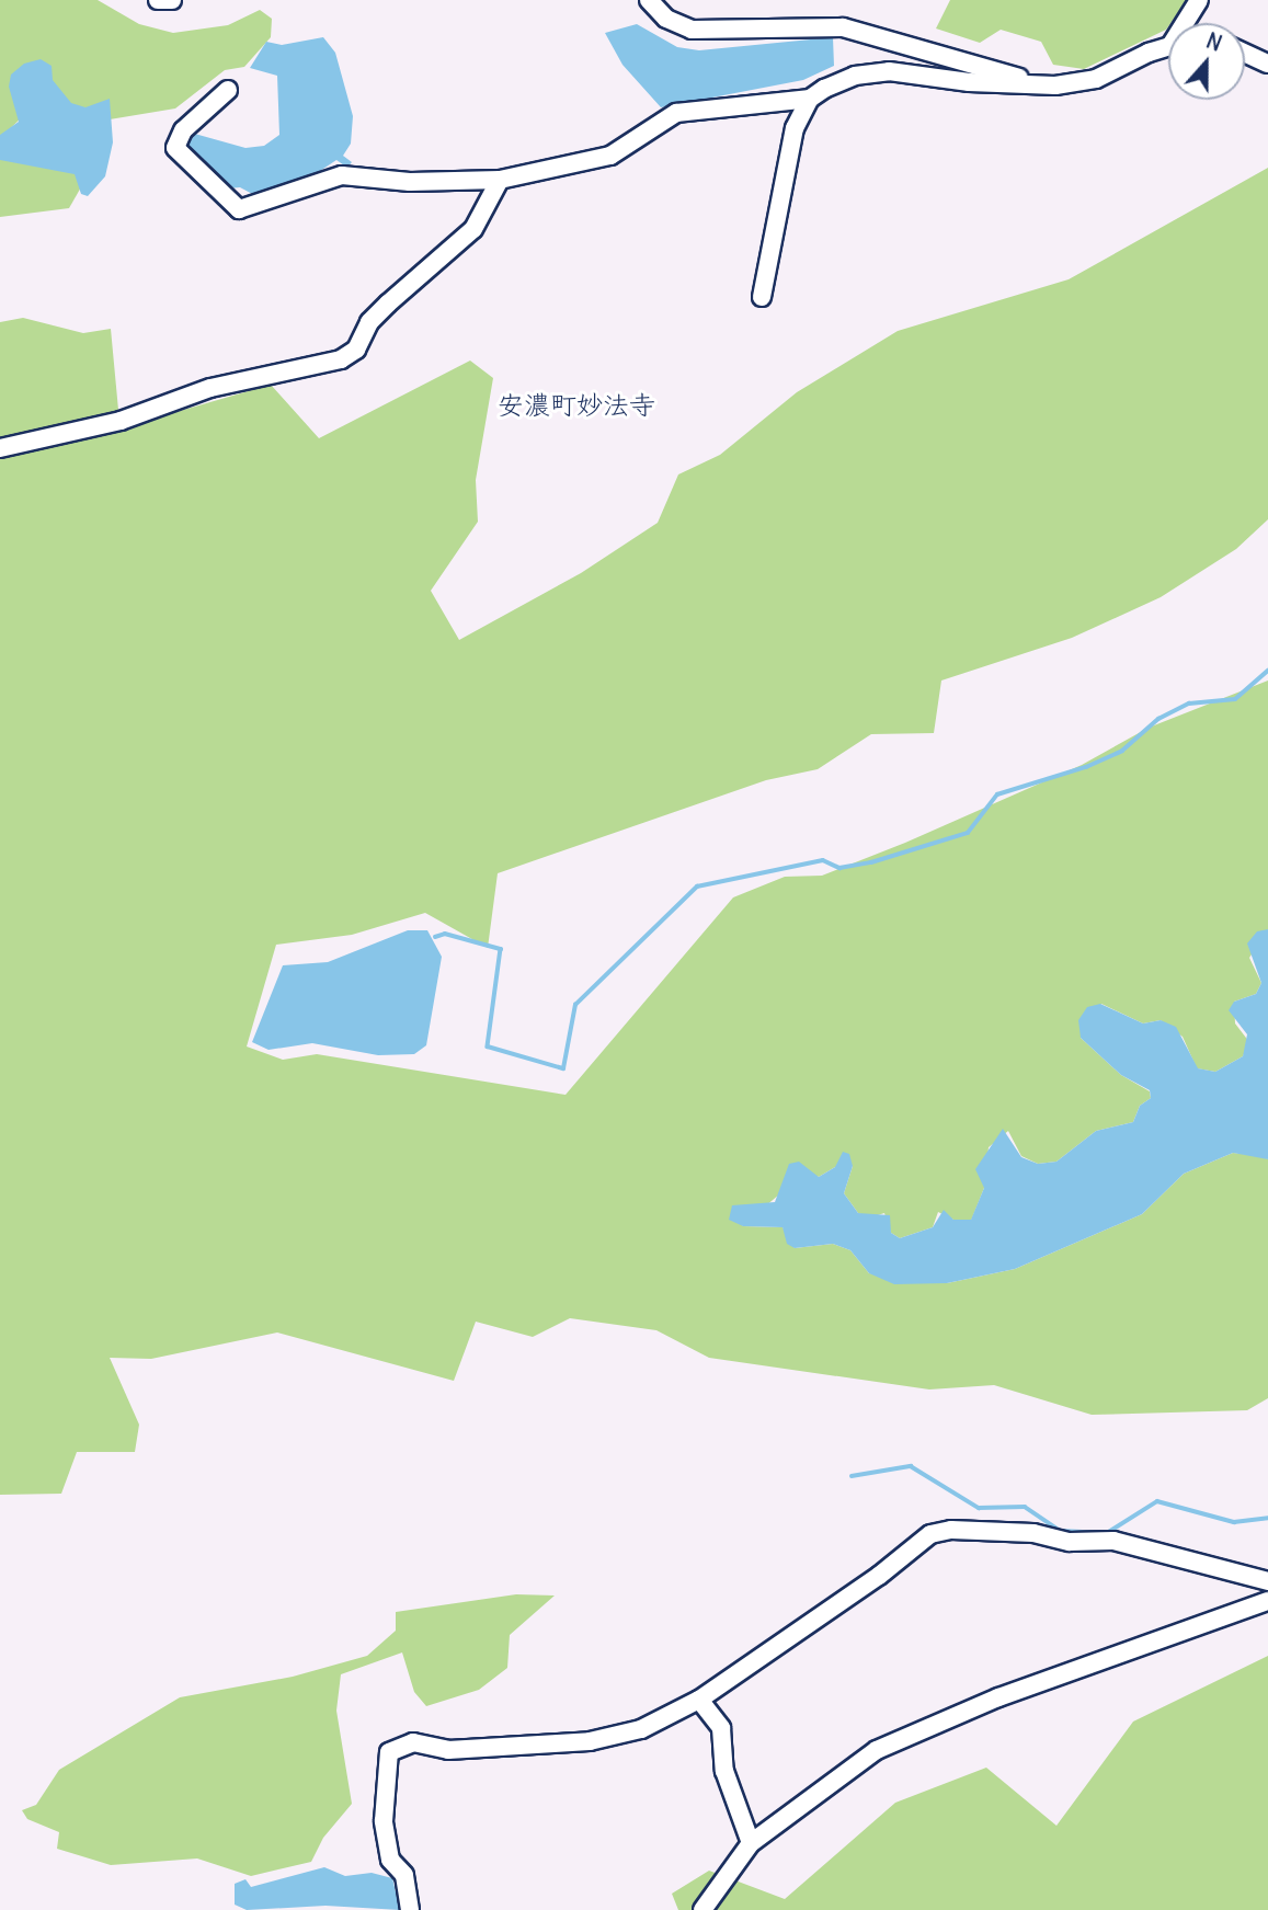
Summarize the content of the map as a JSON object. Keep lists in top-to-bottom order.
{
  "districts": ["安濃町妙法寺"],
  "north": "top"
}
